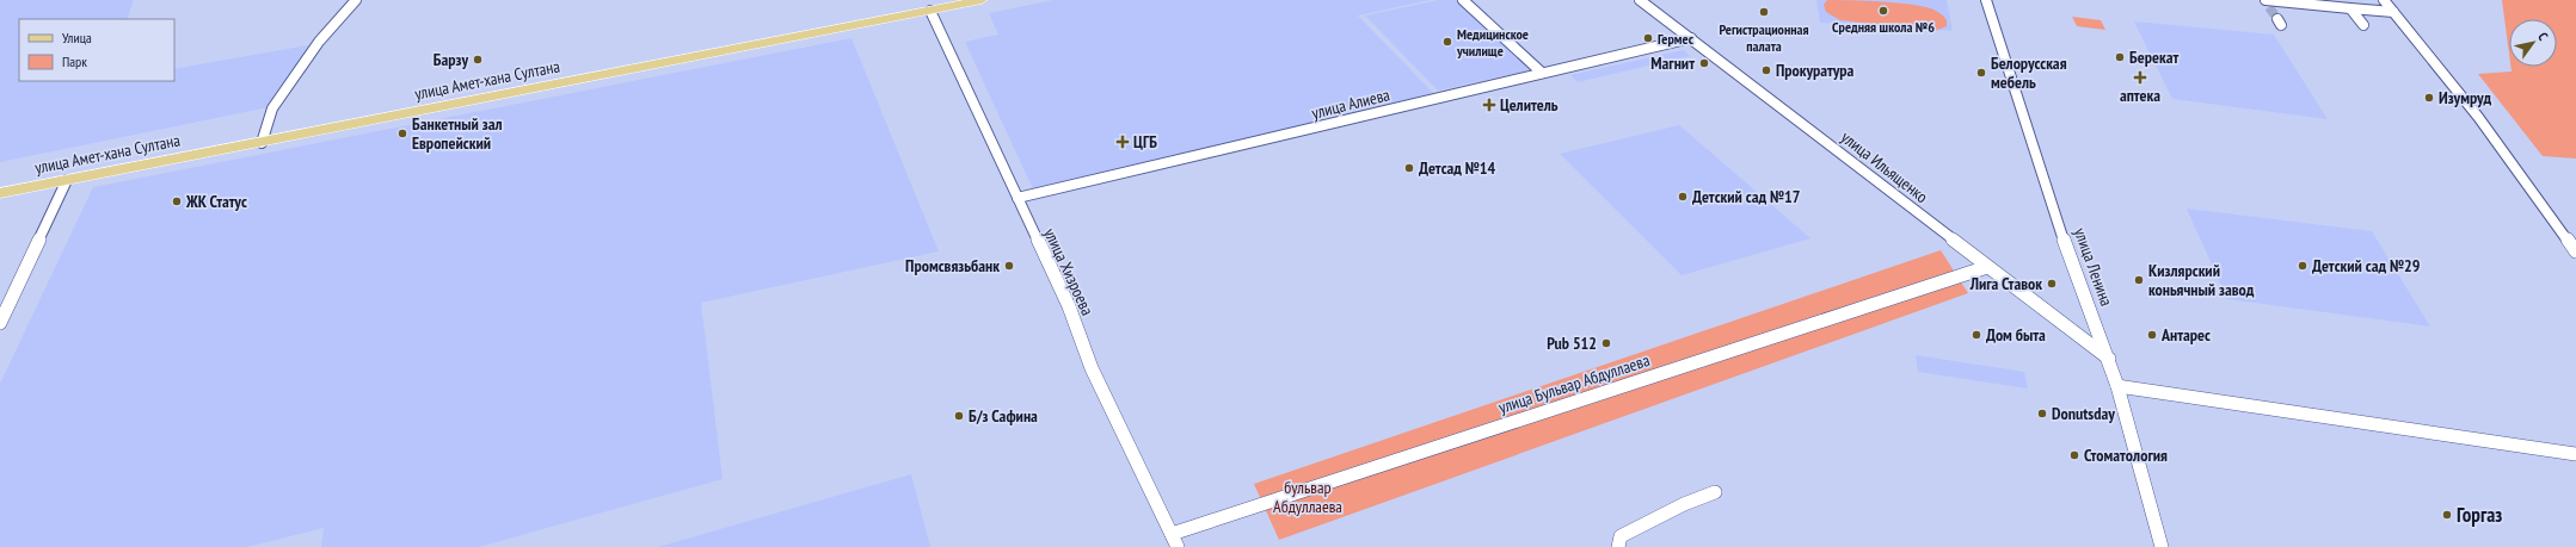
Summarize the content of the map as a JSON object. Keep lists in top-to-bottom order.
{
  "streets": {
    "main road": ["улица Амет-хана Султана"],
    "street": [
      "улица Алиева",
      "улица Ильященко",
      "улица Ленина",
      "улица Хизроева",
      "улица Бульвар Абдуллаева"
    ]
  },
  "crossings": [
    ["улица Амет-хана Султана", "улица Хизроева"],
    ["улица Алиева", "улица Ильященко"],
    ["улица Алиева", "улица Хизроева"],
    ["улица Ильященко", "улица Ленина"],
    ["улица Ильященко", "улица Бульвар Абдуллаева"],
    ["улица Хизроева", "улица Бульвар Абдуллаева"]
  ],
  "parks": ["бульвар Абдуллаева"],
  "places": {
    "other": [
      "Средняя школа №6",
      "Регистрационная палата",
      "Гермес",
      "Медицинское училище",
      "Берекат",
      "Барзу",
      "Магнит",
      "Прокуратура",
      "Белорусская мебель",
      "Изумруд",
      "Банкетный зал Европейский",
      "Детсад №14",
      "Детский сад №17",
      "ЖК Статус",
      "Промсвязьбанк",
      "Детский сад №29",
      "Кизлярский коньячный завод",
      "Лига Ставок",
      "Дом быта",
      "Антарес",
      "Pub 512",
      "Donutsday",
      "Б/з Сафина",
      "Стоматология",
      "Горгаз"
    ],
    "health": ["аптека", "Целитель", "ЦГБ"]
  },
  "legend": ["Улица", "Парк"],
  "north": "top right"
}
